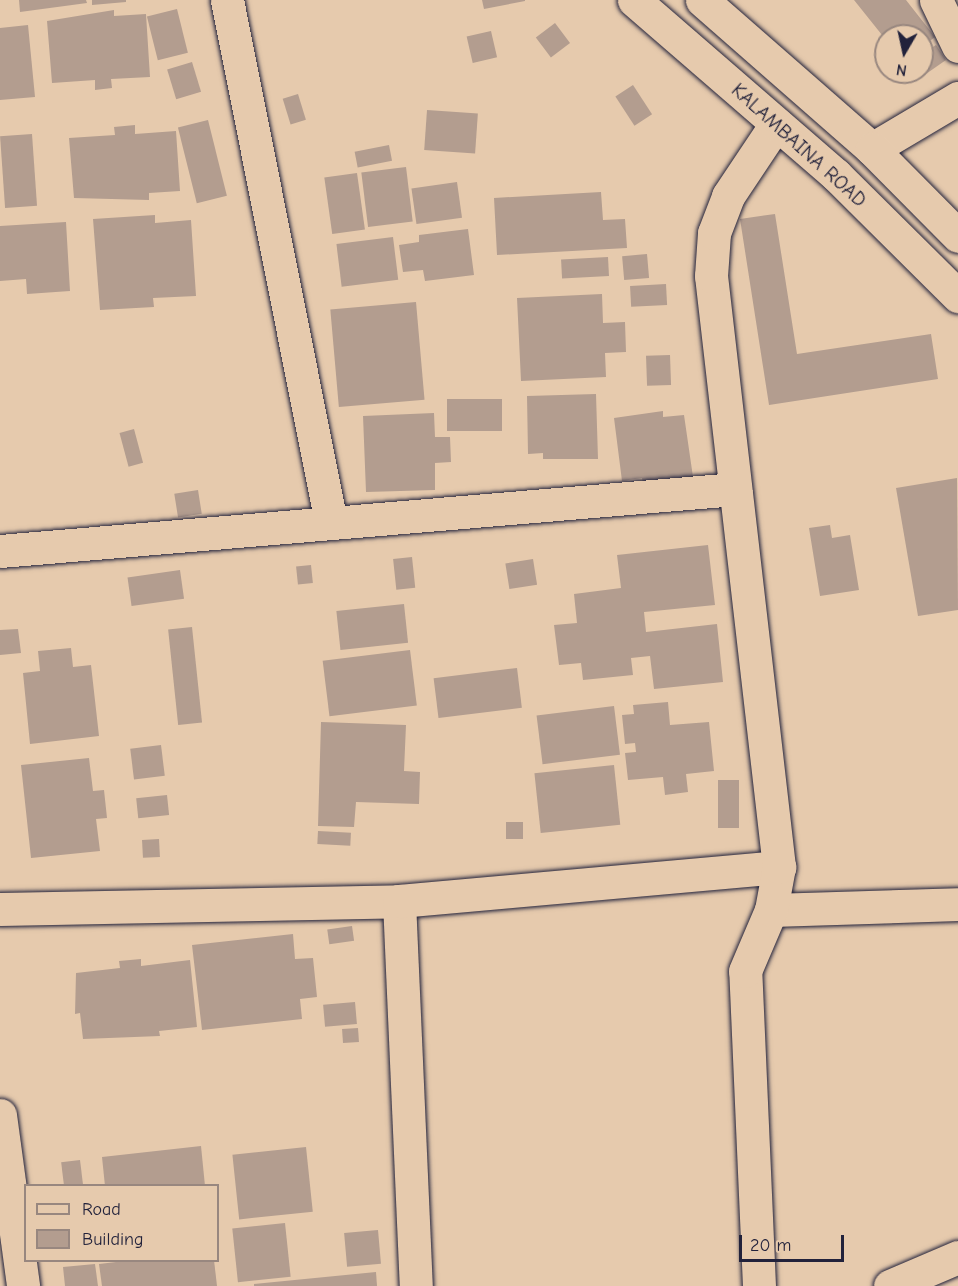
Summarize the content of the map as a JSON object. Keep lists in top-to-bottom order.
{
  "streets": {
    "street": ["KALAMBAINA ROAD"]
  },
  "legend": ["Road", "Building"],
  "scale_bar": "20 m",
  "north": "bottom"
}
